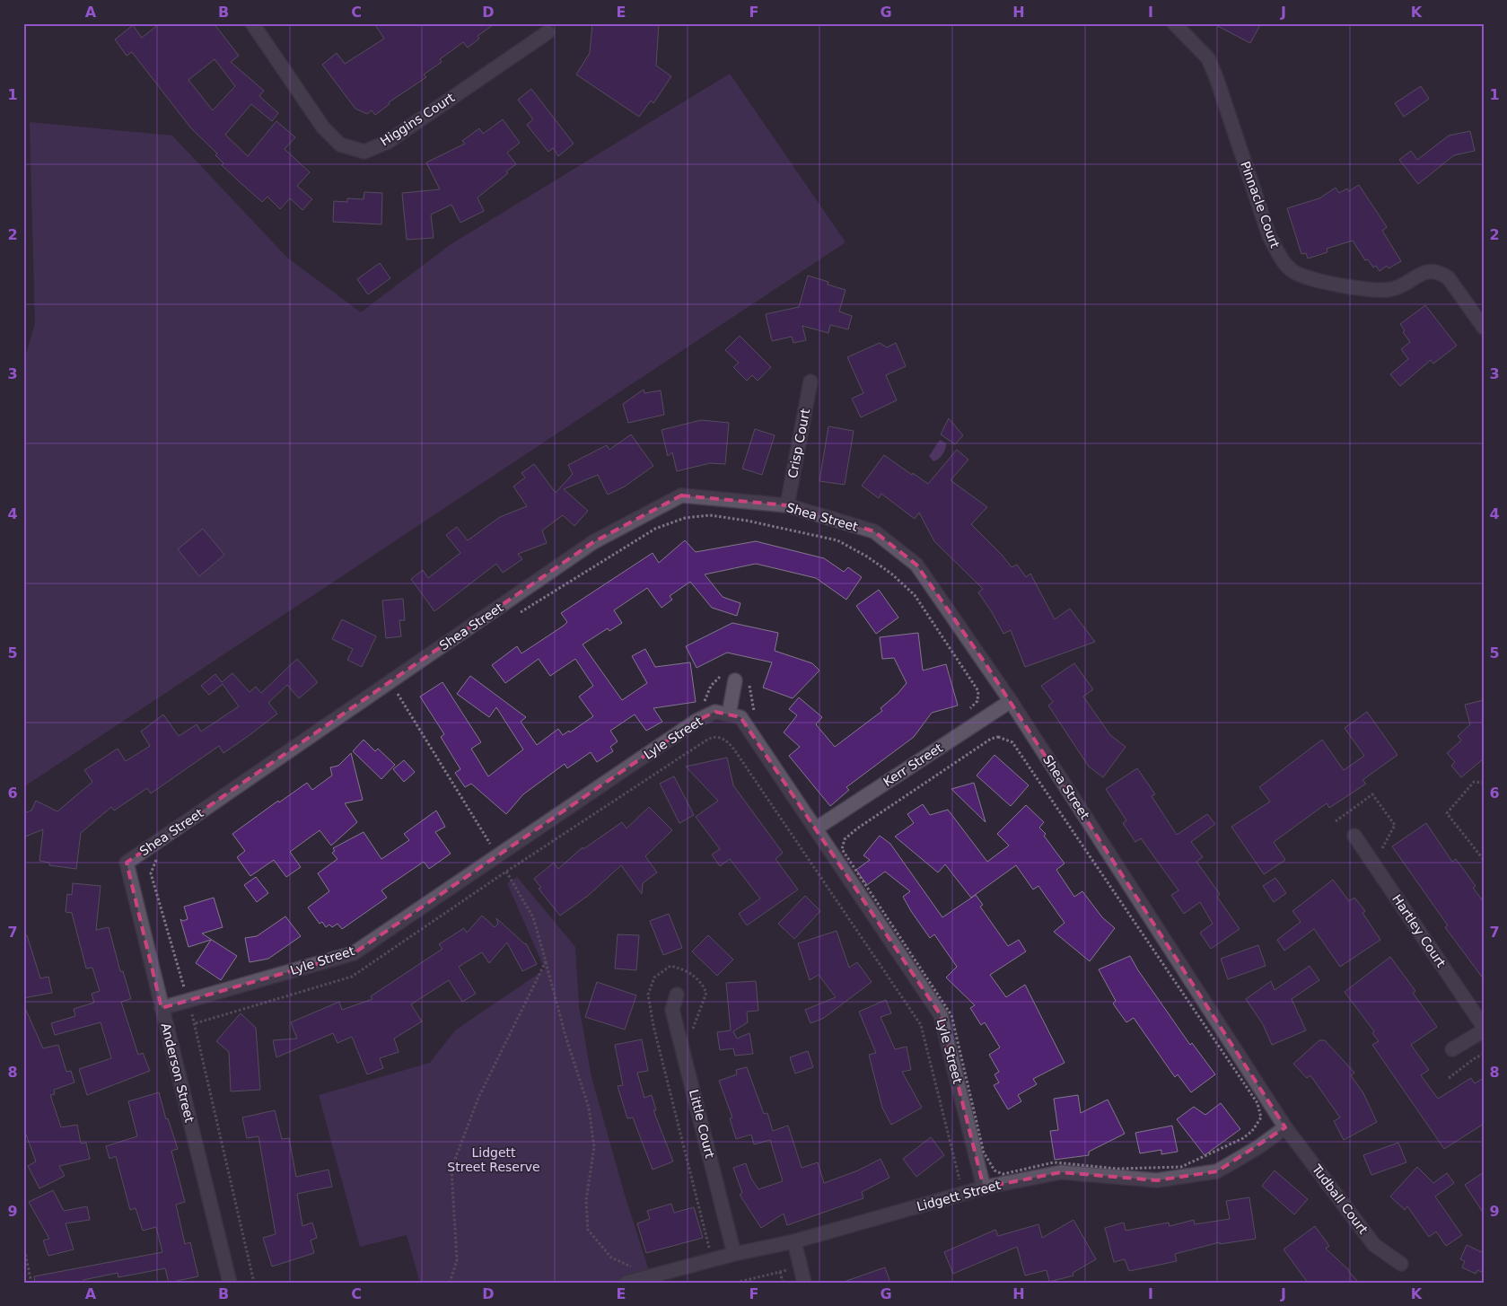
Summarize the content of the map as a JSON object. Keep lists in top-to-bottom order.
{
  "streets": {
    "street": [
      "Higgins Court",
      "Pinnacle Court",
      "Crisp Court",
      "Shea Street",
      "Lyle Street",
      "Kerr Street",
      "Hartley Court",
      "Anderson Street",
      "Little Court",
      "Lidgett Street",
      "Tudball Court"
    ]
  },
  "crossings": [
    ["Crisp Court", "Shea Street"],
    ["Shea Street", "Kerr Street"],
    ["Shea Street", "Anderson Street"],
    ["Shea Street", "Lidgett Street"],
    ["Shea Street", "Tudball Court"],
    ["Lyle Street", "Kerr Street"],
    ["Lyle Street", "Anderson Street"],
    ["Lyle Street", "Lidgett Street"],
    ["Little Court", "Lidgett Street"],
    ["Lidgett Street", "Tudball Court"]
  ],
  "parks": ["Lidgett Street Reserve"],
  "grid": {
    "columns": [
      "A",
      "B",
      "C",
      "D",
      "E",
      "F",
      "G",
      "H",
      "I",
      "J",
      "K"
    ],
    "rows": [
      "1",
      "2",
      "3",
      "4",
      "5",
      "6",
      "7",
      "8",
      "9"
    ]
  }
}
